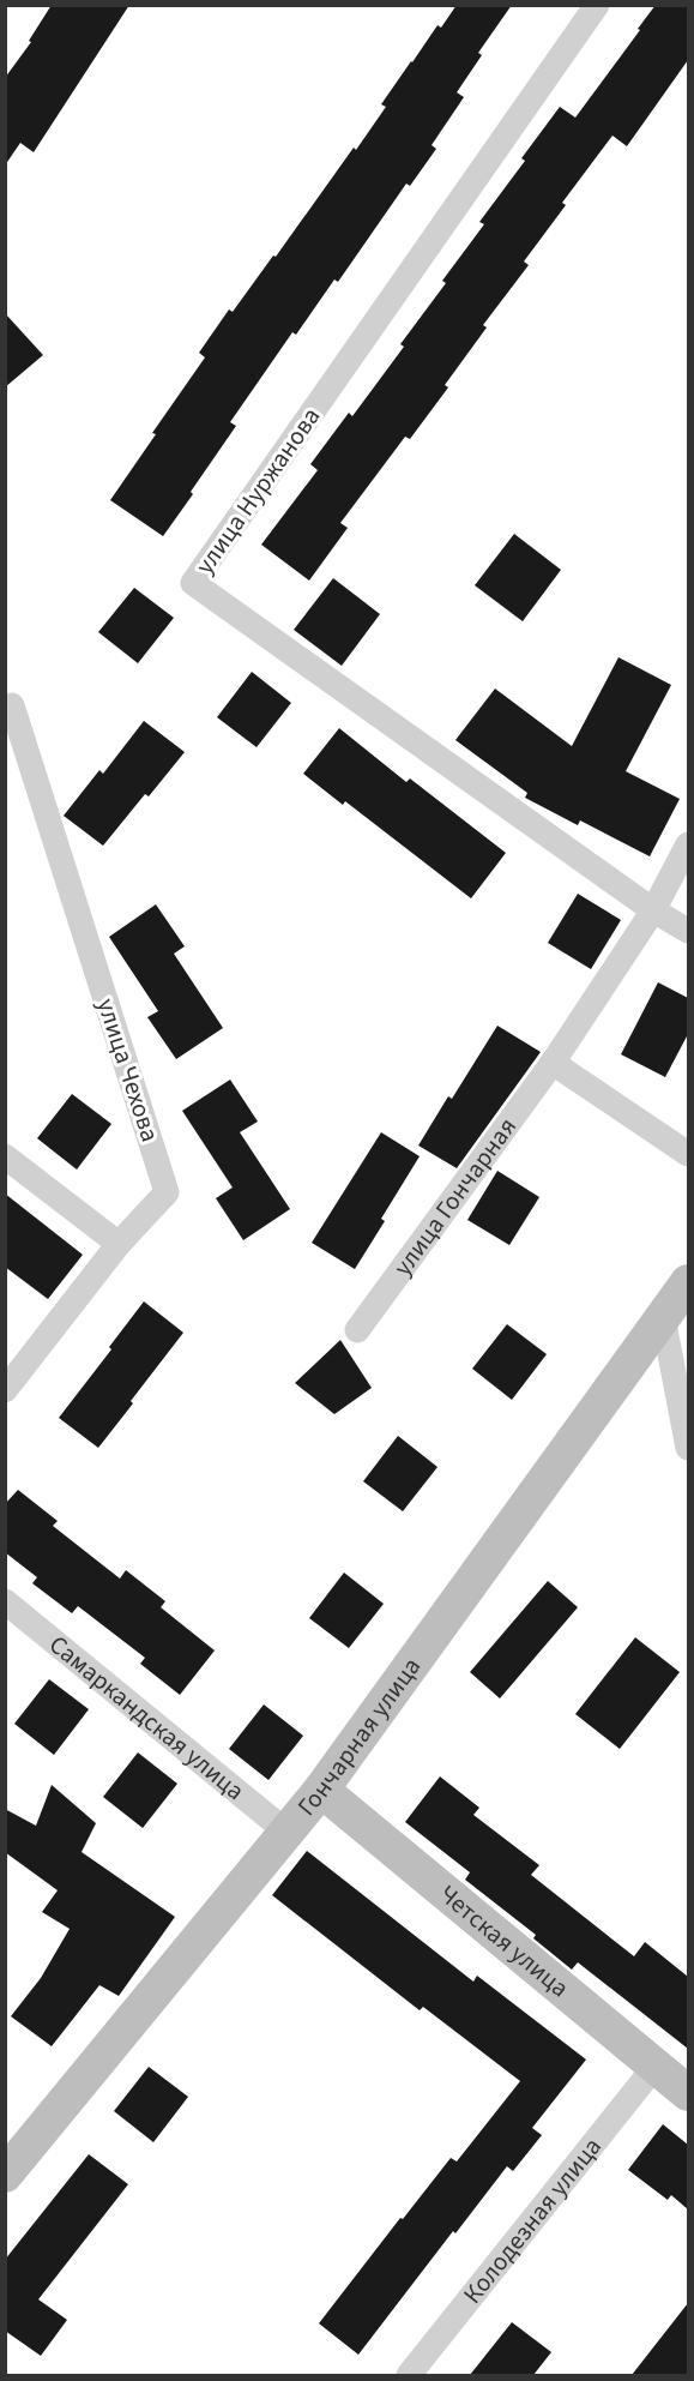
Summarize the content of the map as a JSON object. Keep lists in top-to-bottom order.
{
  "streets": {
    "street": [
      "улица Нуржанова",
      "улица Чехова",
      "улица Гончарная",
      "Самаркандская улица",
      "Гончарная улица",
      "Четская улица",
      "Колодезная улица"
    ]
  },
  "crossings": [
    ["улица Нуржанова", "улица Гончарная"],
    ["Самаркандская улица", "Гончарная улица"],
    ["Гончарная улица", "Четская улица"],
    ["Четская улица", "Колодезная улица"]
  ]
}
